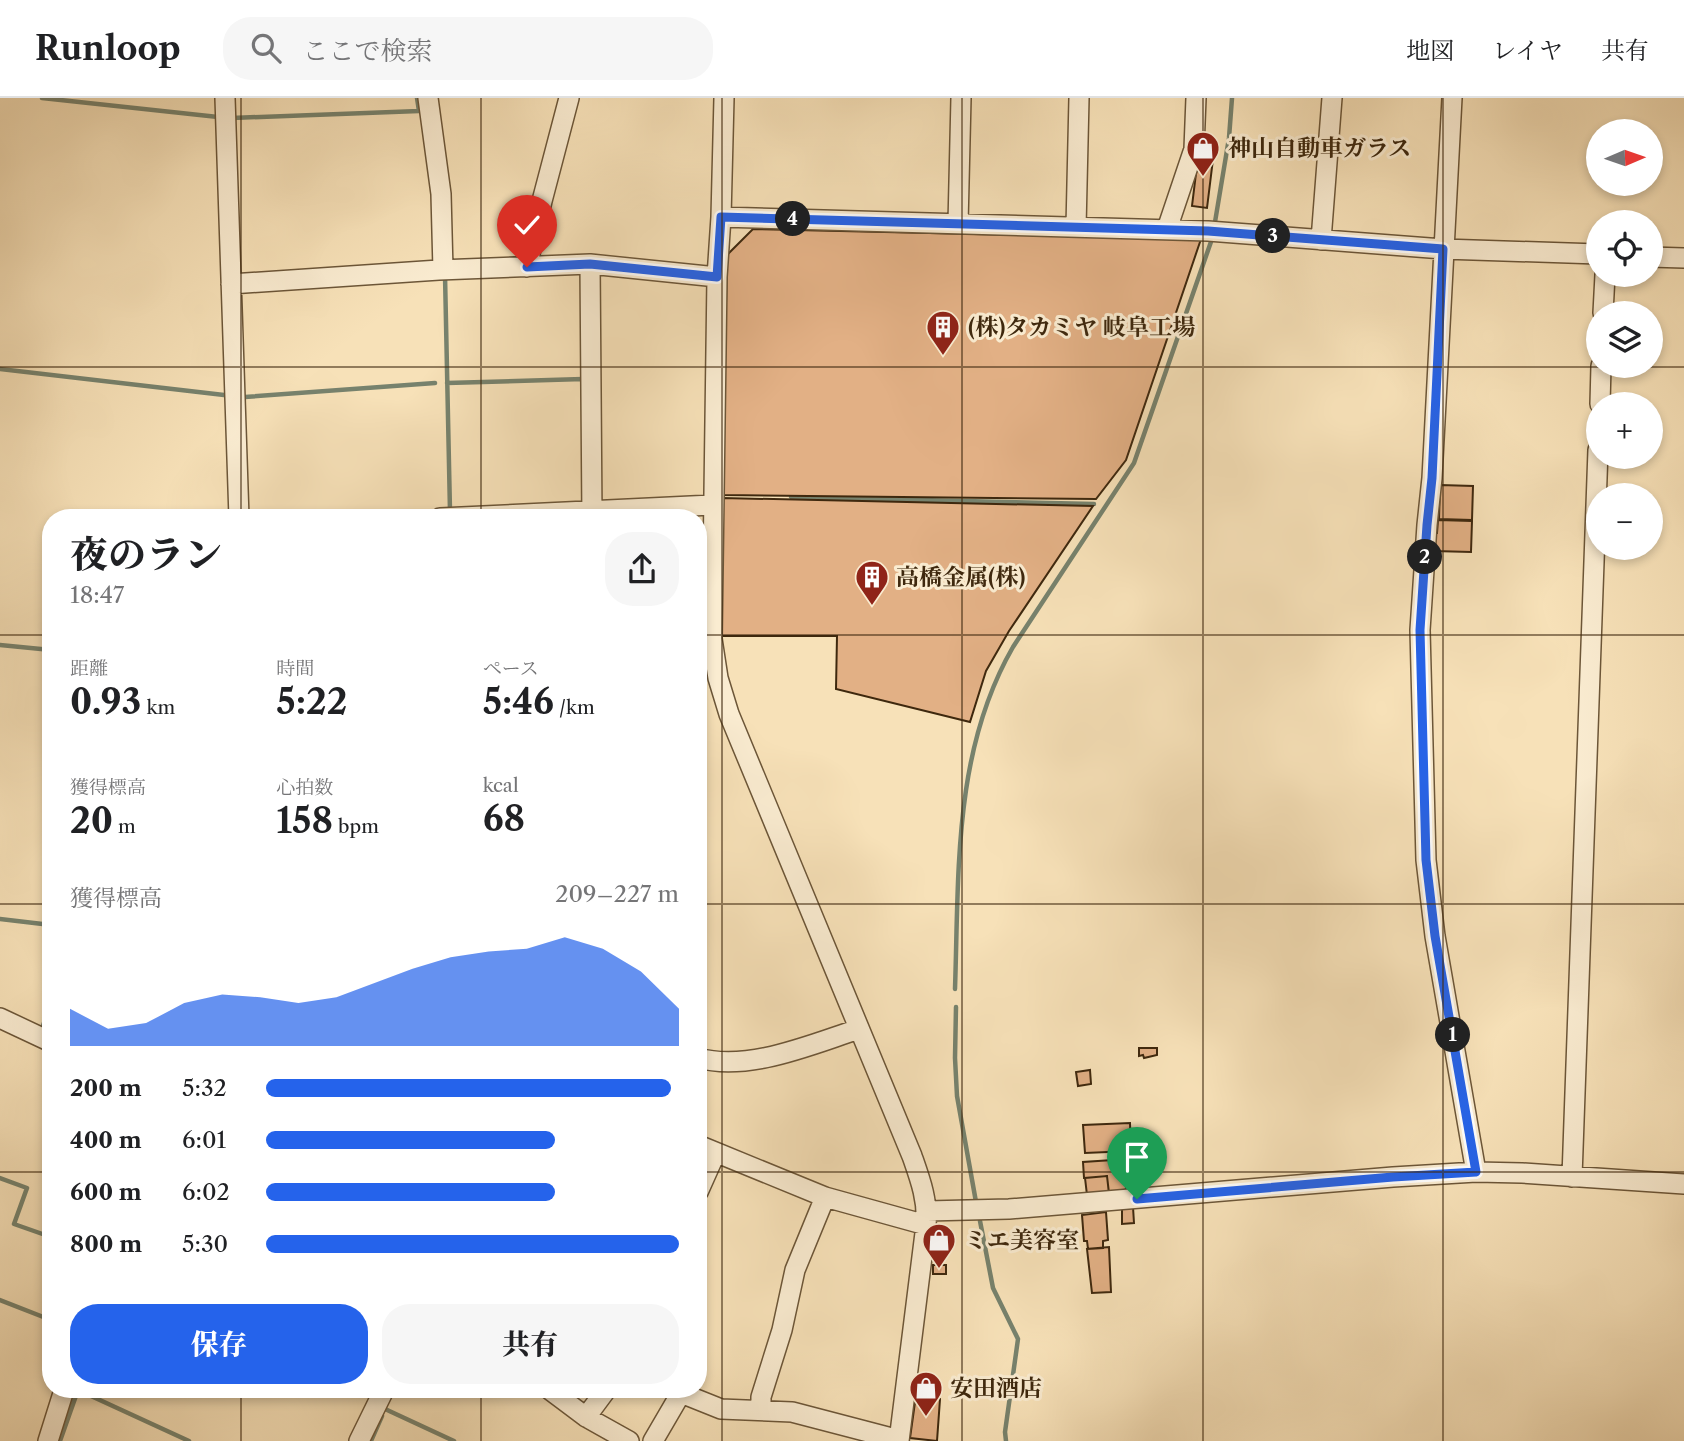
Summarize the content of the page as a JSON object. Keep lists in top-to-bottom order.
{
  "places": {
    "shop": ["神山自動車ガラス", "ミエ美容室", "安田酒店"],
    "building": ["(株)タカミヤ 岐阜工場", "高橋金属(株)"]
  },
  "north": "right",
  "page": {
    "header": "Runloop",
    "search": "ここで検索",
    "nav": ["地図", "レイヤ", "共有"],
    "map_buttons": ["+", "−"],
    "pins": [
      "4",
      "3",
      "2",
      "1"
    ],
    "heading": ["夜のラン", "18:47"],
    "stats": [
      ["距離", "0.93 km"],
      ["時間", "5:22"],
      ["ペース", "5:46 /km"],
      ["獲得標高", "20 m"],
      ["心拍数", "158 bpm"],
      ["kcal", "68"]
    ],
    "chart": ["獲得標高", "209–227 m"],
    "list": [
      {
        "name": "200 m",
        "note": "5:32"
      },
      {
        "name": "400 m",
        "note": "6:01"
      },
      {
        "name": "600 m",
        "note": "6:02"
      },
      {
        "name": "800 m",
        "note": "5:30"
      }
    ],
    "buttons": ["保存", "共有"]
  }
}
